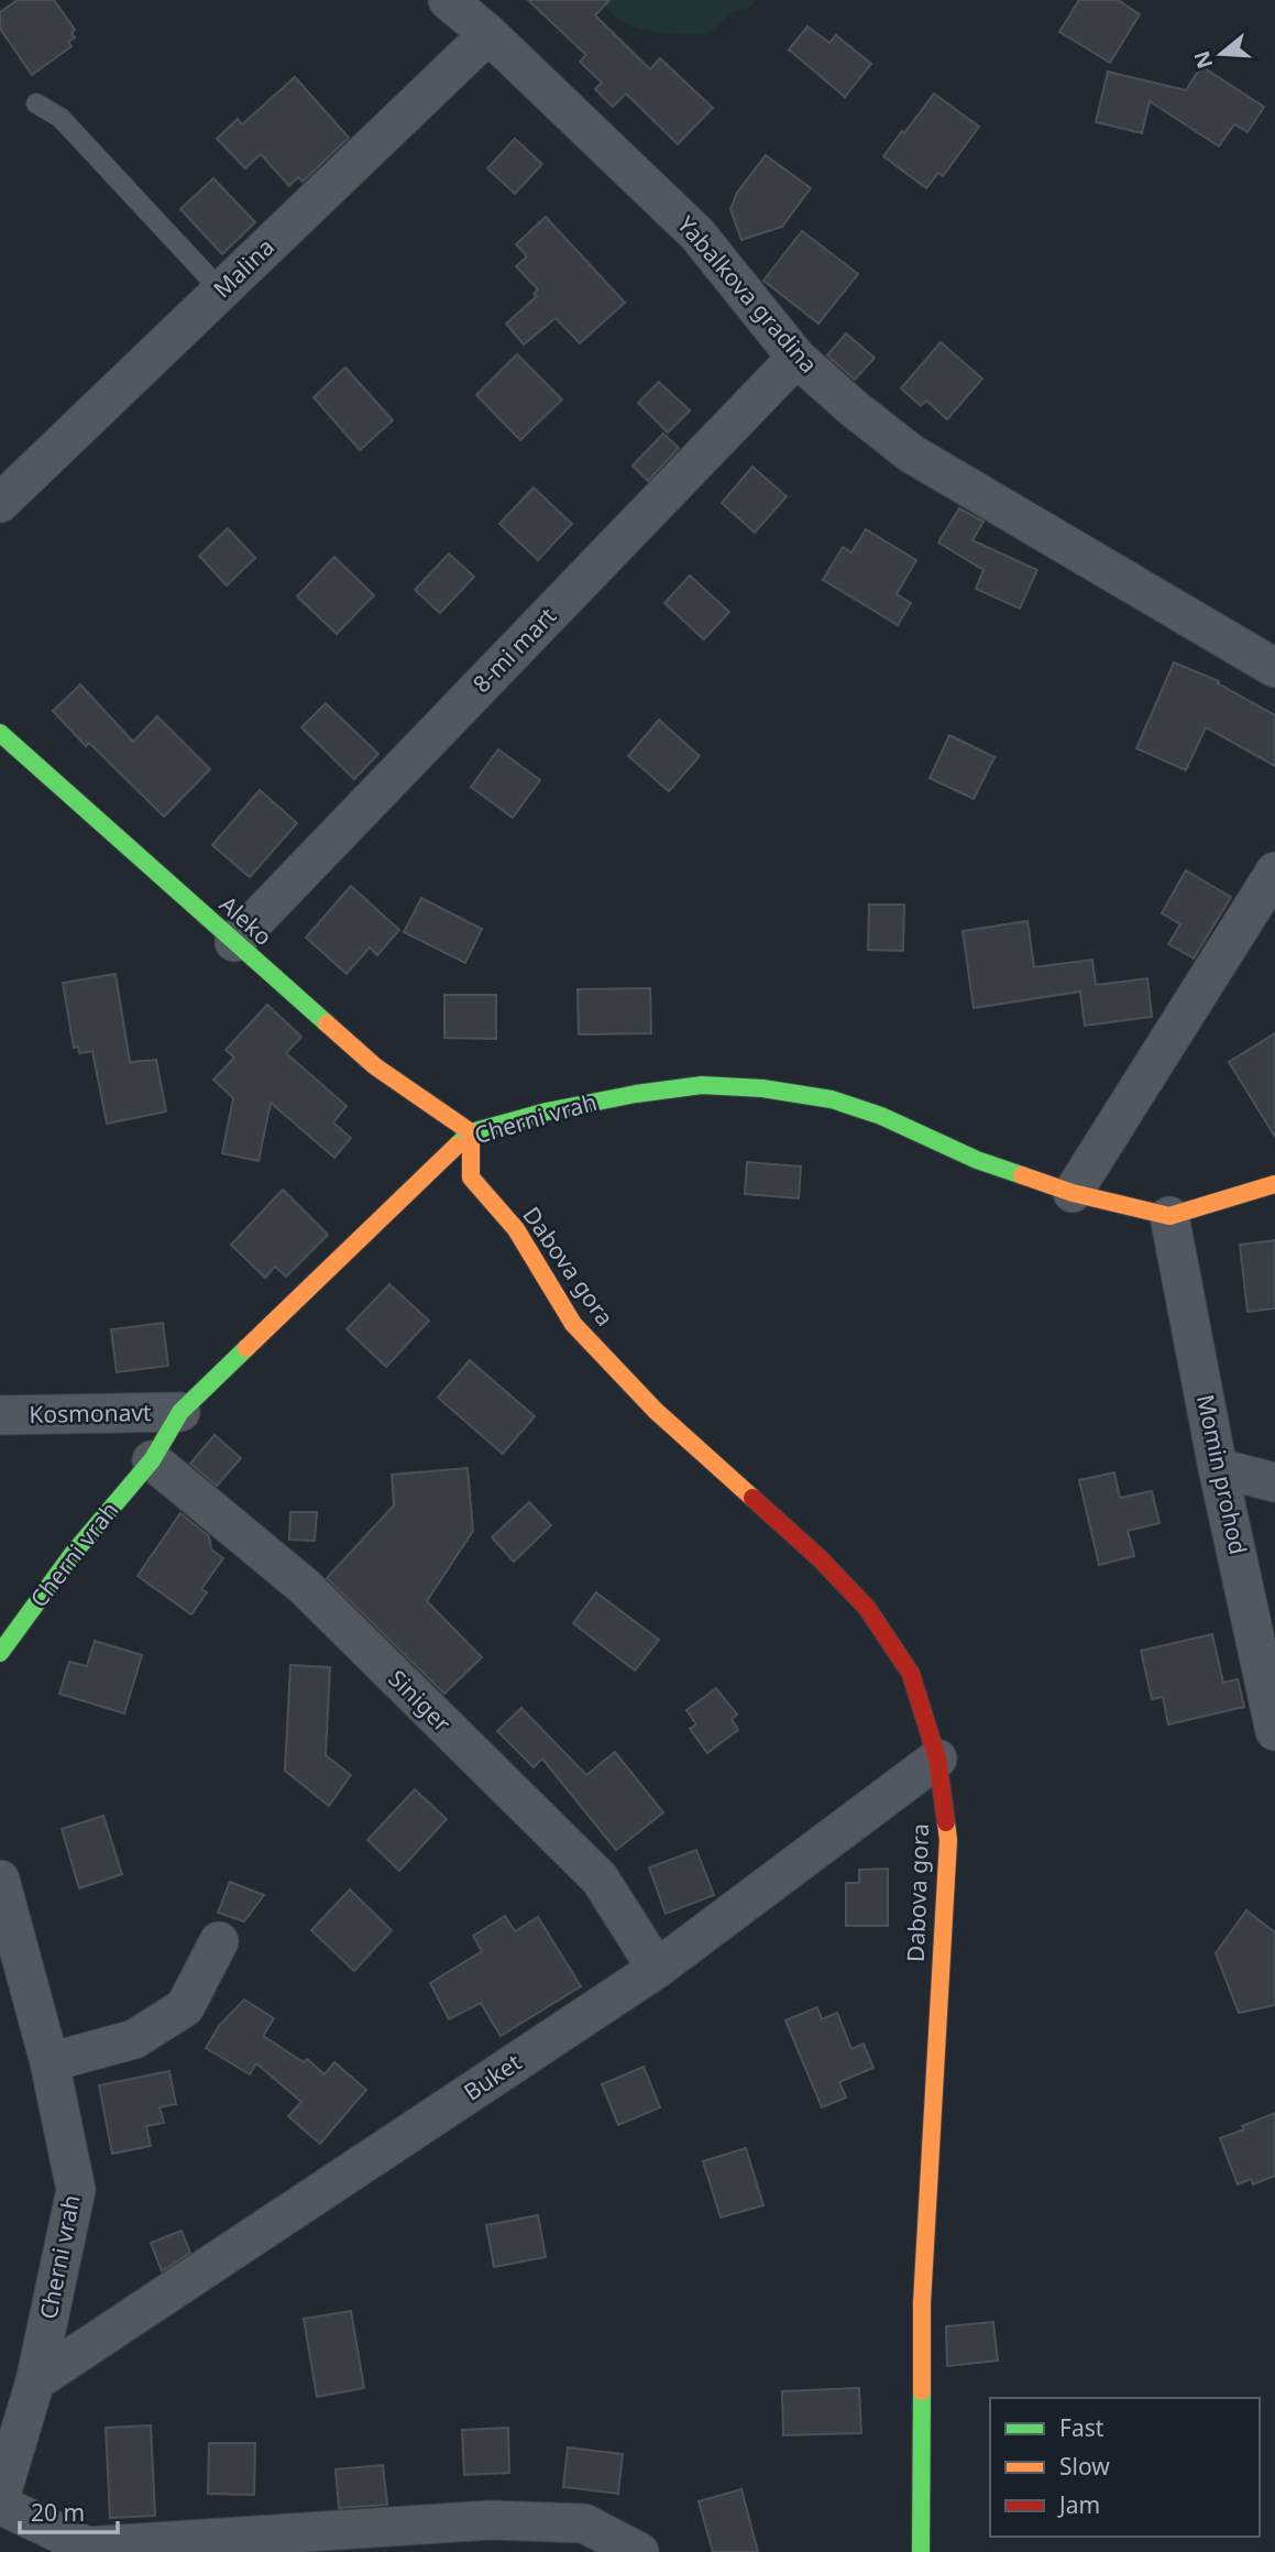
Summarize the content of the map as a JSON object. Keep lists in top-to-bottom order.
{
  "streets": {
    "street": [
      "Malina",
      "Yabalkova gradina",
      "8-mi mart",
      "Aleko",
      "Cherni vrah",
      "Dabova gora",
      "Kosmonavt",
      "Momin prohod",
      "Siniger",
      "Buket"
    ]
  },
  "crossings": [
    ["Malina", "Yabalkova gradina"],
    ["Yabalkova gradina", "8-mi mart"],
    ["8-mi mart", "Aleko"],
    ["Aleko", "Cherni vrah"],
    ["Aleko", "Dabova gora"],
    ["Cherni vrah", "Dabova gora"],
    ["Cherni vrah", "Kosmonavt"],
    ["Cherni vrah", "Momin prohod"],
    ["Cherni vrah", "Siniger"],
    ["Cherni vrah", "Buket"],
    ["Dabova gora", "Buket"],
    ["Siniger", "Buket"]
  ],
  "legend": ["Fast", "Slow", "Jam"],
  "scale_bar": "20 m",
  "north": "left"
}
